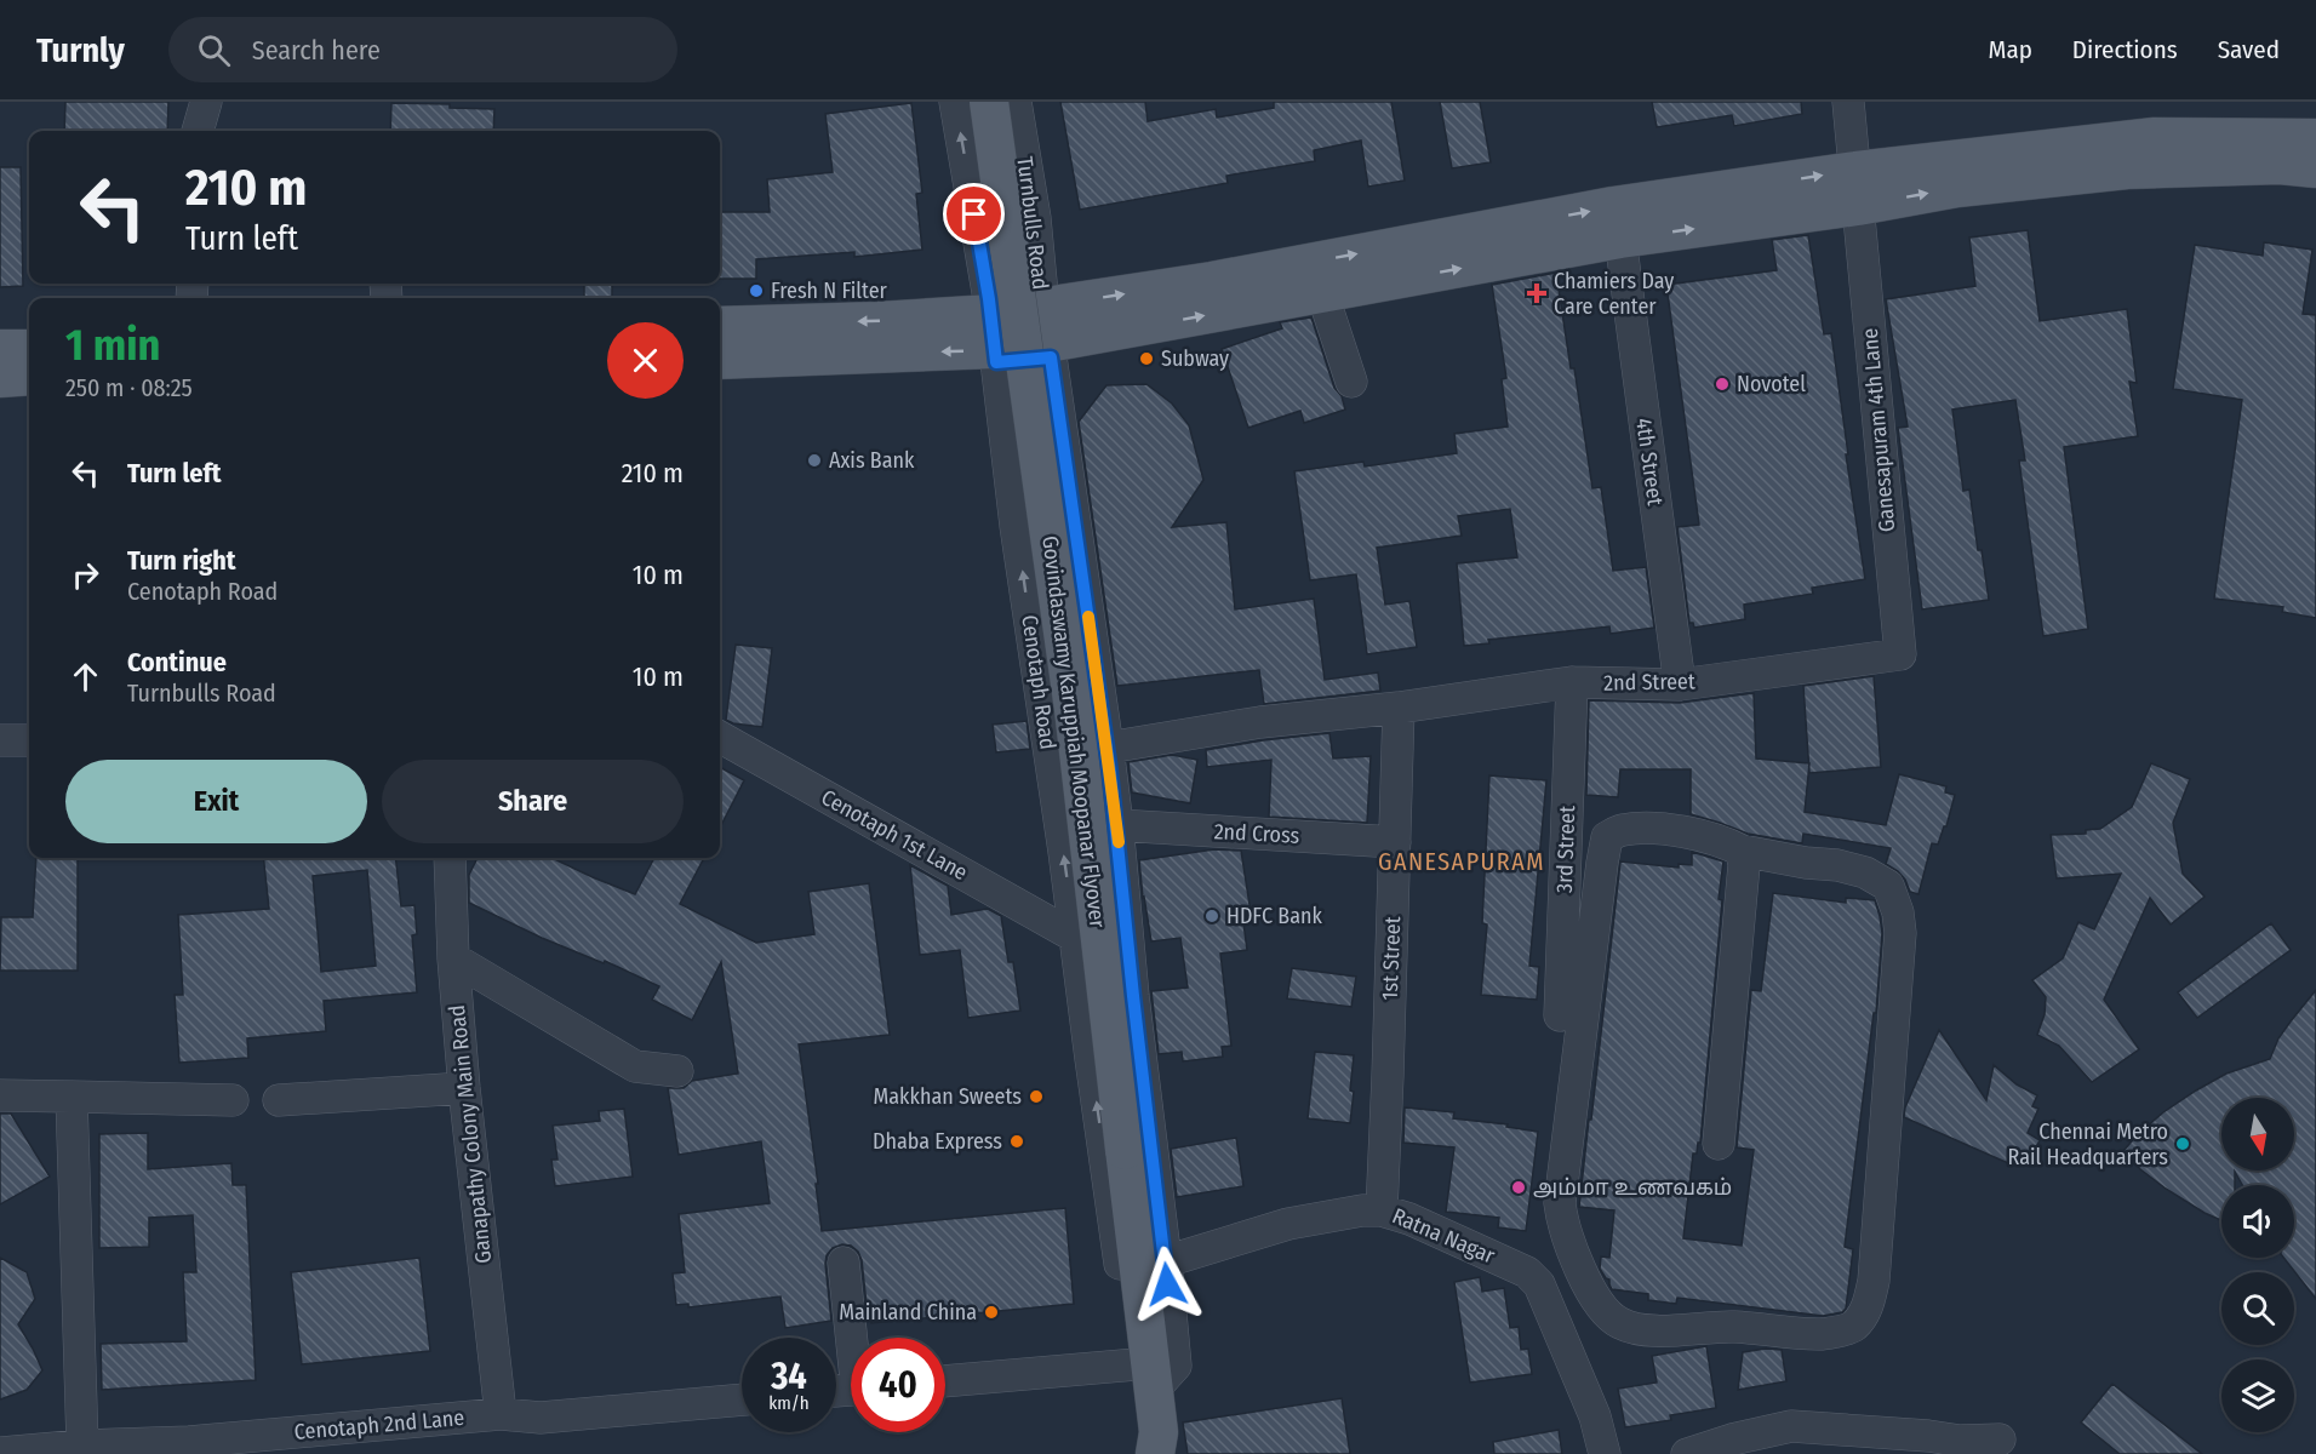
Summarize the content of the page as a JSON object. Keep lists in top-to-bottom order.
{
  "streets": {
    "main road": ["Govindaswamy Karuppiah Moopanar Flyover"],
    "street": [
      "Turnbulls Road",
      "Ganesapuram 4th Lane",
      "4th Street",
      "Cenotaph Road",
      "2nd Street",
      "2nd Cross",
      "Cenotaph 1st Lane",
      "3rd Street",
      "1st Street",
      "Ganapathy Colony Main Road",
      "Ratna Nagar",
      "Cenotaph 2nd Lane"
    ]
  },
  "crossings": [
    ["Ganesapuram 4th Lane", "2nd Street"],
    ["4th Street", "2nd Street"],
    ["Cenotaph Road", "Govindaswamy Karuppiah Moopanar Flyover"],
    ["Cenotaph Road", "Cenotaph 1st Lane"],
    ["2nd Street", "3rd Street"],
    ["2nd Street", "1st Street"],
    ["2nd Cross", "1st Street"],
    ["1st Street", "Ratna Nagar"],
    ["Ganapathy Colony Main Road", "Cenotaph 2nd Lane"]
  ],
  "districts": ["GANESAPURAM"],
  "places": {
    "other": [
      "Fresh N Filter",
      "Subway",
      "Novotel",
      "Axis Bank",
      "HDFC Bank",
      "Makkhan Sweets",
      "Dhaba Express",
      "Chennai Metro Rail Headquarters",
      "அம்மா உணவகம்",
      "Mainland China"
    ],
    "health": ["Chamiers Day Care Center"]
  },
  "north": "bottom",
  "page": {
    "header": "Turnly",
    "search": "Search here",
    "nav": ["Map", "Directions", "Saved"],
    "turn": ["210 m", "Turn left"],
    "heading": ["1 min", "250 m · 08:25"],
    "list": [
      {
        "name": "Turn left",
        "value": "210 m"
      },
      {
        "name": "Turn right",
        "note": "Cenotaph Road",
        "value": "10 m"
      },
      {
        "name": "Continue",
        "note": "Turnbulls Road",
        "value": "10 m"
      }
    ],
    "buttons": ["Exit", "Share"],
    "speed": "34 km/h",
    "limit": "40"
  }
}
